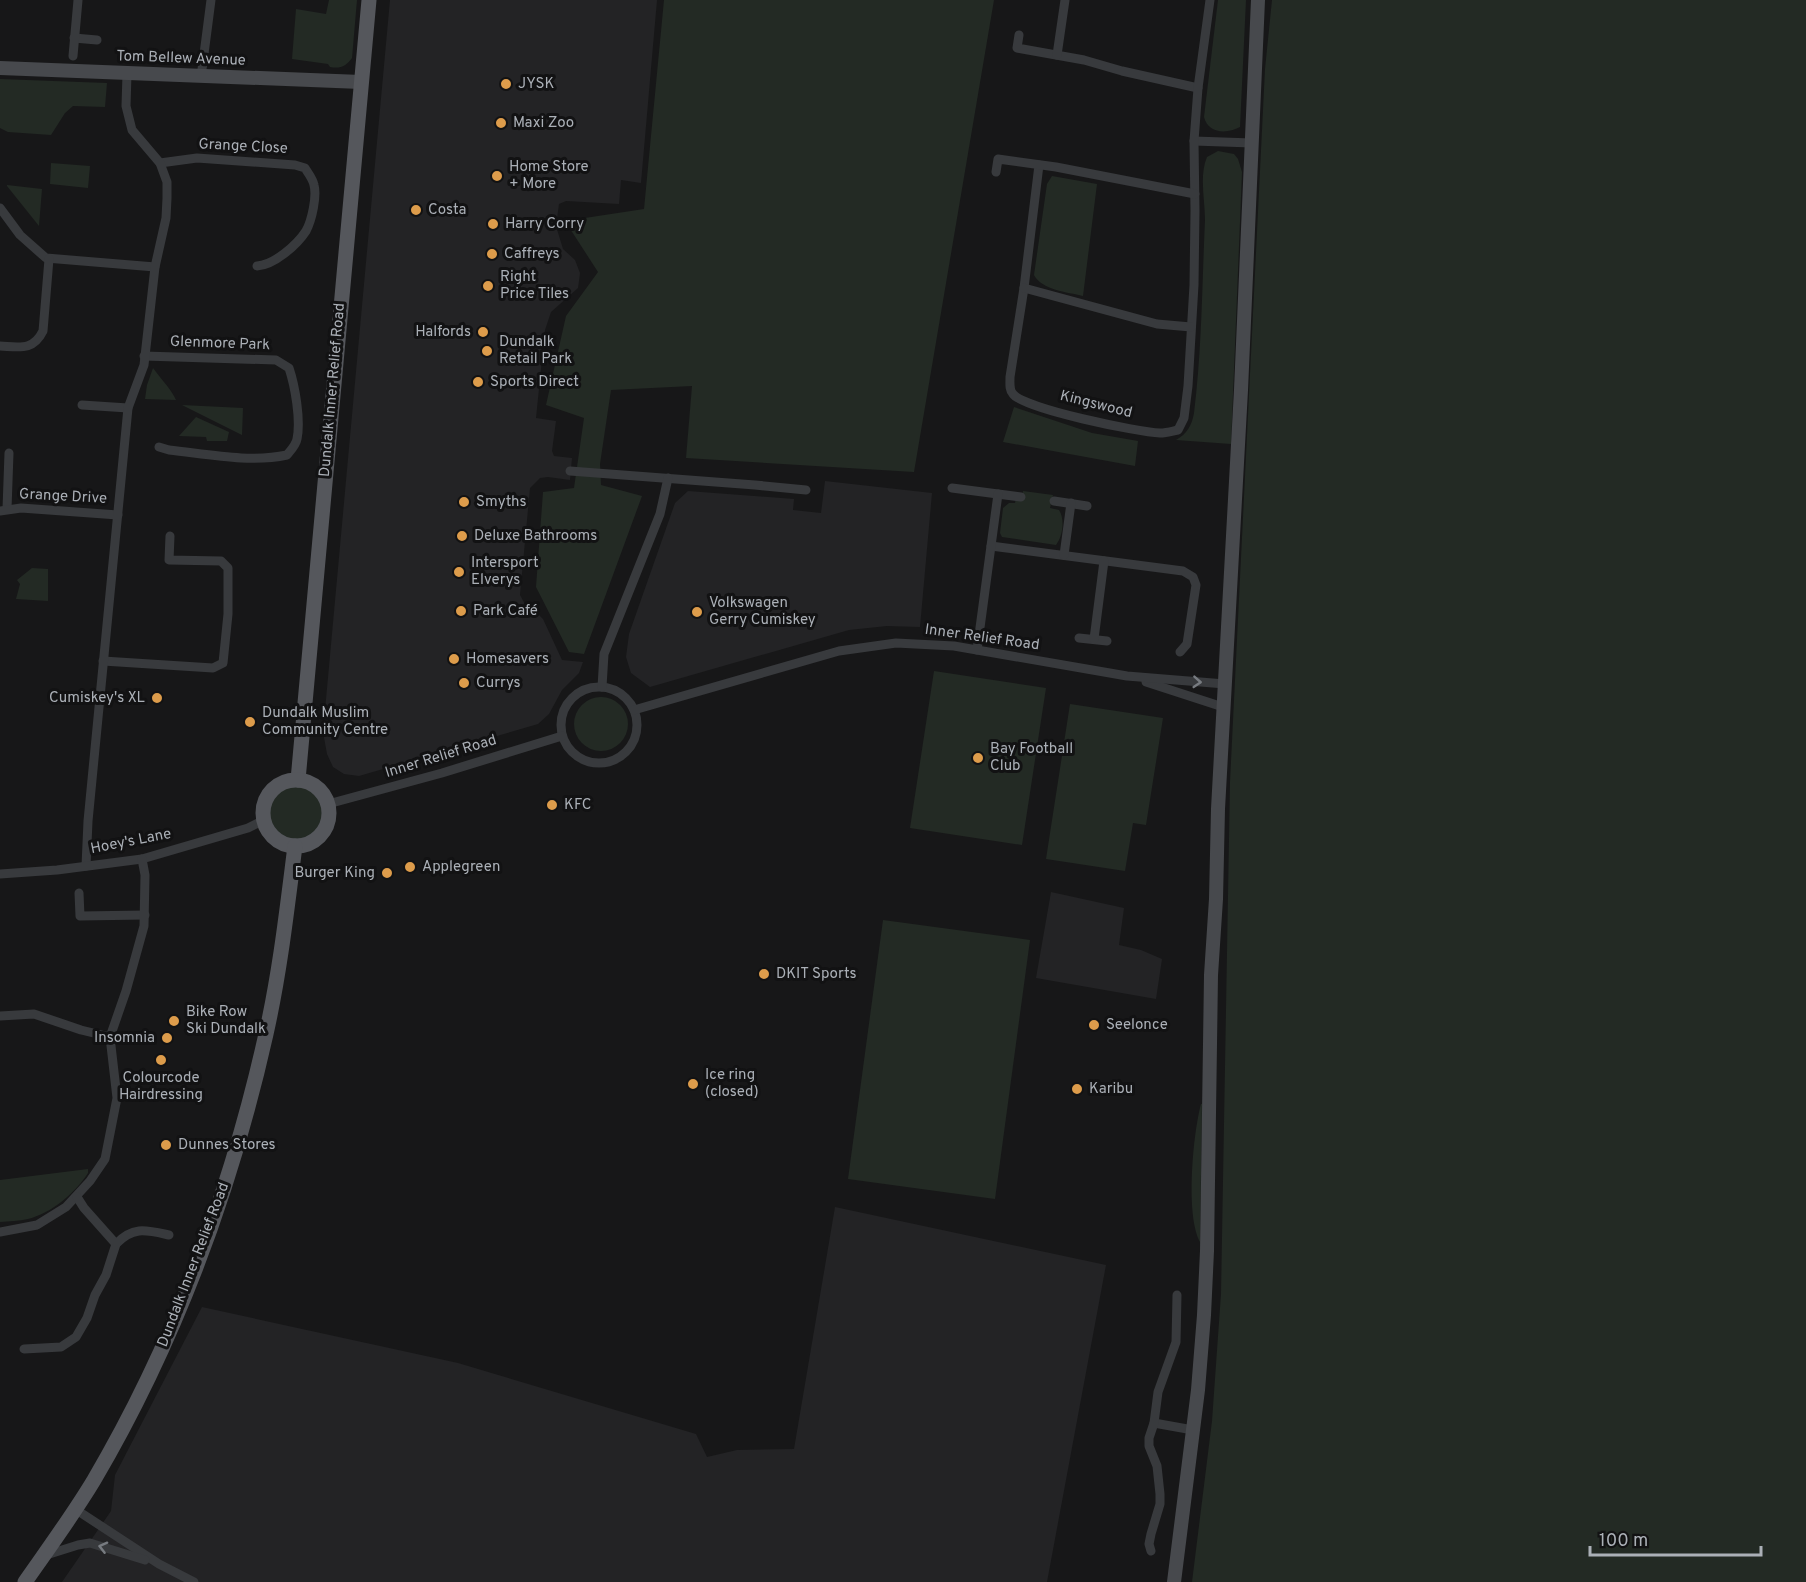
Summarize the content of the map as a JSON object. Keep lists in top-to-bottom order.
{
  "streets": {
    "main road": ["Tom Bellew Avenue", "Dundalk Inner Relief Road"],
    "street": [
      "Grange Close",
      "Glenmore Park",
      "Kingswood",
      "Grange Drive",
      "Inner Relief Road",
      "Hoey's Lane"
    ]
  },
  "crossings": [
    ["Tom Bellew Avenue", "Dundalk Inner Relief Road"],
    ["Dundalk Inner Relief Road", "Inner Relief Road"],
    ["Dundalk Inner Relief Road", "Hoey's Lane"],
    ["Inner Relief Road", "Hoey's Lane"]
  ],
  "places": [
    "JYSK",
    "Maxi Zoo",
    "Home Store + More",
    "Costa",
    "Harry Corry",
    "Caffreys",
    "Right Price Tiles",
    "Halfords",
    "Dundalk Retail Park",
    "Sports Direct",
    "Smyths",
    "Deluxe Bathrooms",
    "Intersport Elverys",
    "Park Café",
    "Volkswagen Gerry Cumiskey",
    "Homesavers",
    "Currys",
    "Cumiskey's XL",
    "Dundalk Muslim Community Centre",
    "Bay Football Club",
    "KFC",
    "Applegreen",
    "Burger King",
    "DKIT Sports",
    "Bike Row Ski Dundalk",
    "Seelonce",
    "Insomnia",
    "Colourcode Hairdressing",
    "Ice ring (closed)",
    "Karibu",
    "Dunnes Stores"
  ],
  "scale_bar": "100 m"
}
